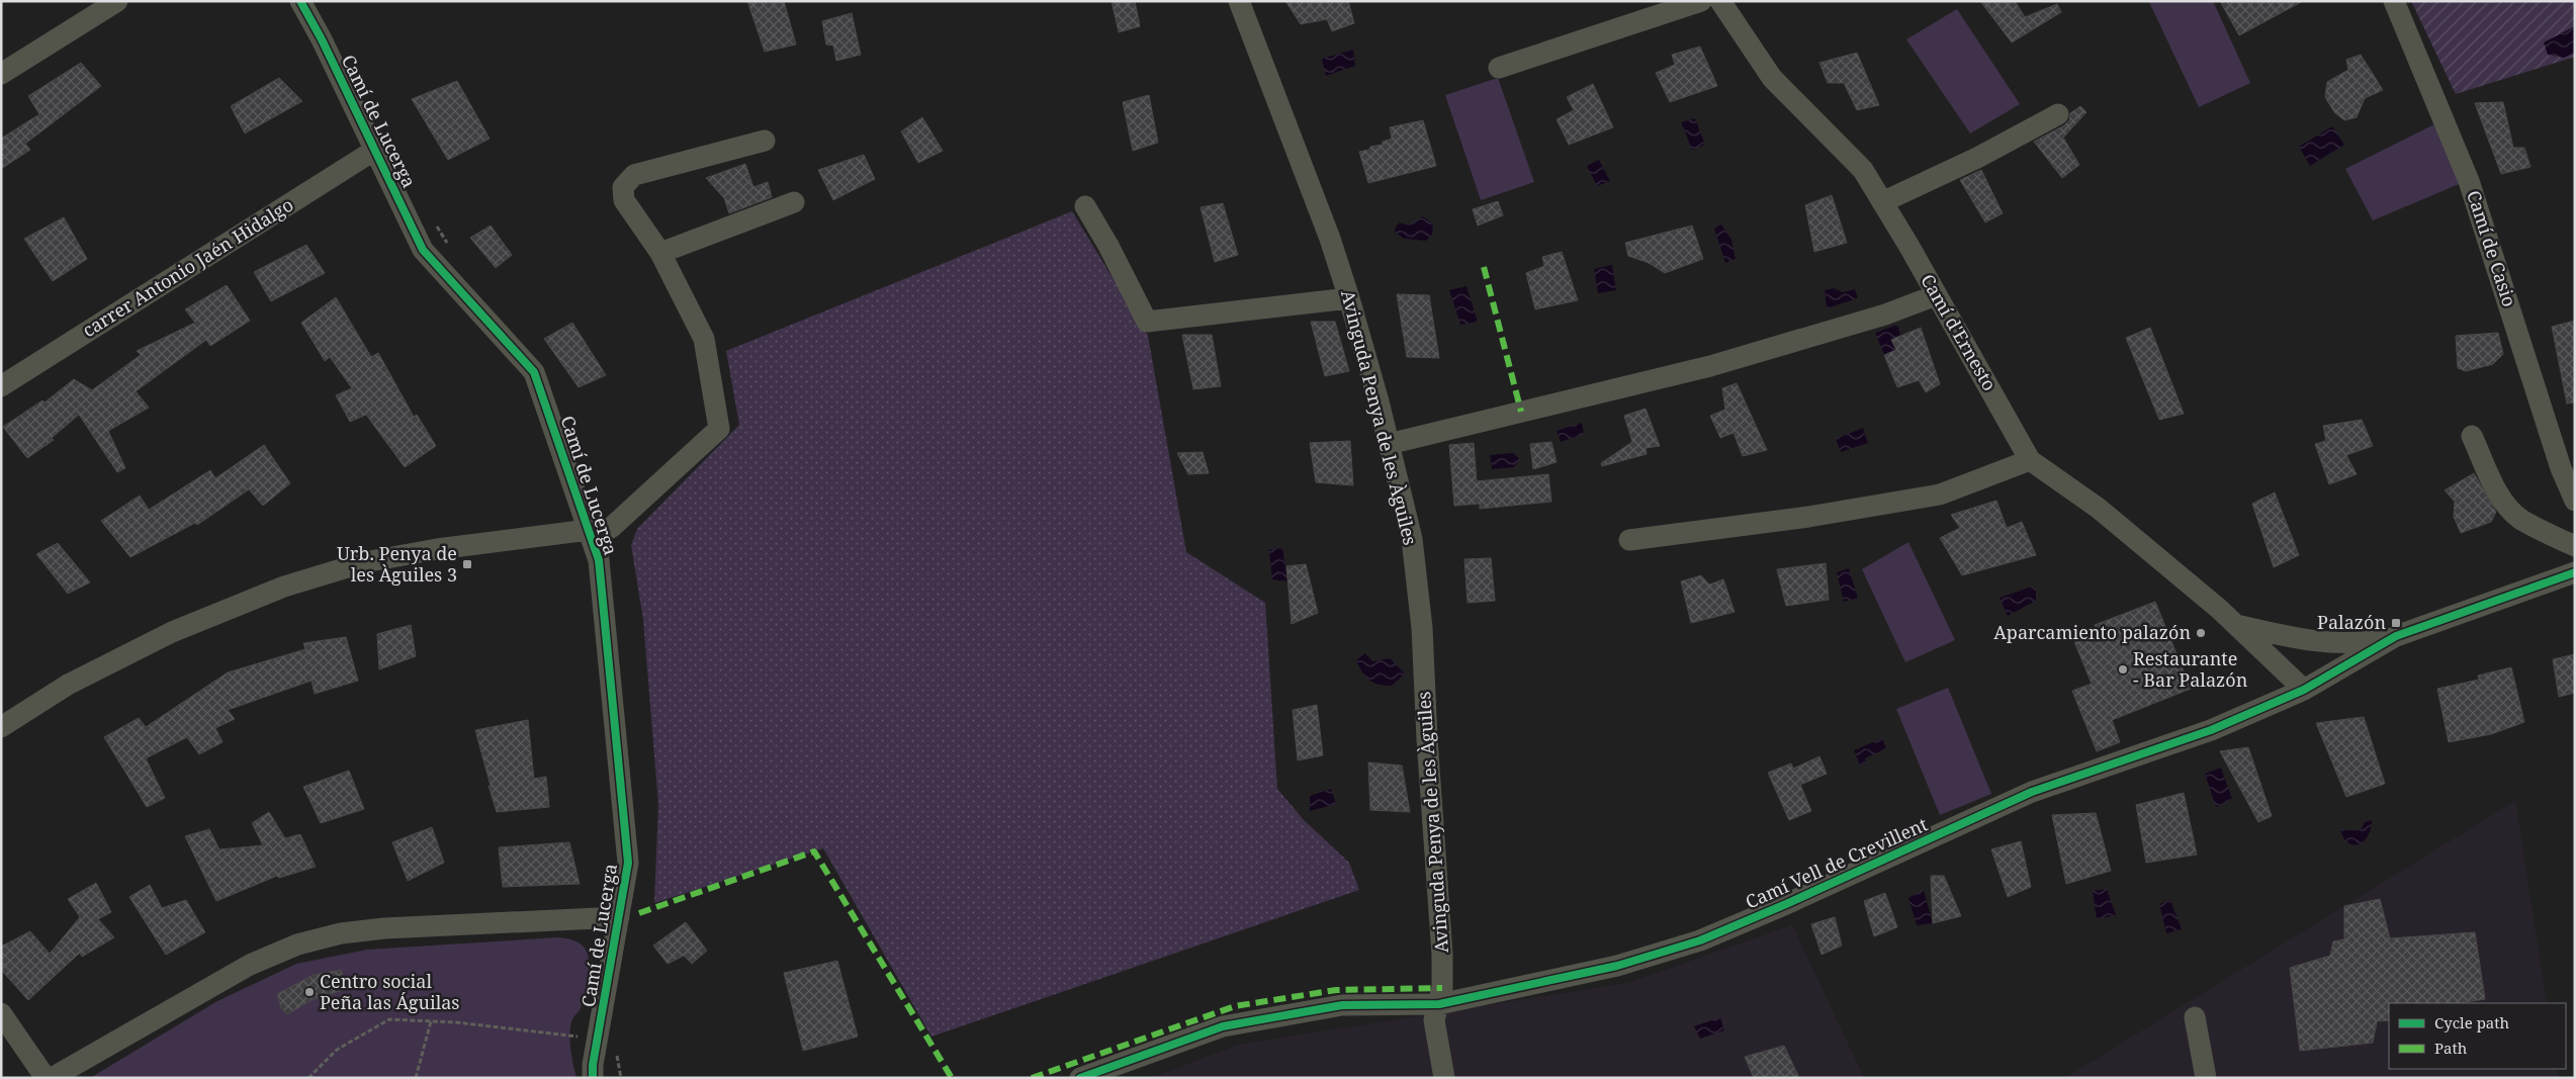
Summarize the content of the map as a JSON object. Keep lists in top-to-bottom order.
{
  "streets": {
    "street": [
      "Camí de Lucerga",
      "Camí de Casio",
      "carrer Antonio Jaén Hidalgo",
      "Camí d'Ernesto",
      "Avinguda Penya de les Àguiles",
      "Camí Vell de Crevillent"
    ]
  },
  "crossings": [
    ["Camí de Lucerga", "carrer Antonio Jaén Hidalgo"],
    ["Camí d'Ernesto", "Camí Vell de Crevillent"],
    ["Avinguda Penya de les Àguiles", "Camí Vell de Crevillent"]
  ],
  "places": {
    "transit": ["Urb. Penya de les Àguiles 3", "Palazón"],
    "other": ["Aparcamiento palazón", "Restaurante - Bar Palazón", "Centro social Peña las Águilas"]
  },
  "legend": ["Cycle path", "Path"]
}
